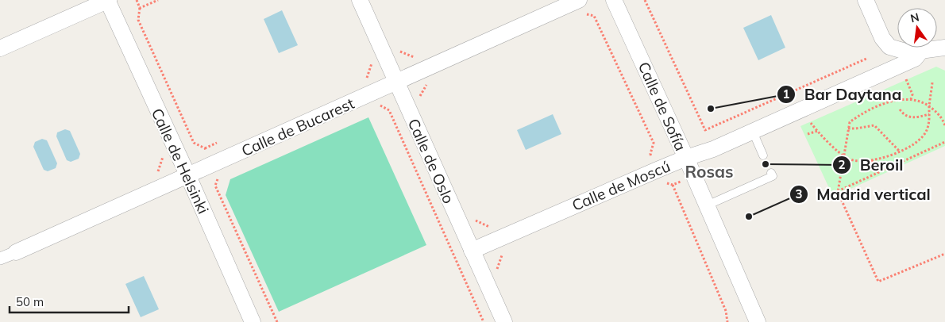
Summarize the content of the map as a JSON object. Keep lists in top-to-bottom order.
{
  "streets": {
    "street": [
      "Calle de Sofía",
      "Calle de Bucarest",
      "Calle de Helsinki",
      "Calle de Oslo",
      "Calle de Moscú"
    ]
  },
  "crossings": [
    ["Calle de Sofía", "Calle de Moscú"],
    ["Calle de Bucarest", "Calle de Helsinki"],
    ["Calle de Bucarest", "Calle de Oslo"],
    ["Calle de Oslo", "Calle de Moscú"]
  ],
  "districts": ["Rosas"],
  "places": ["Bar Daytana", "Beroil", "Madrid vertical"],
  "scale_bar": "50 m",
  "north": "top"
}
